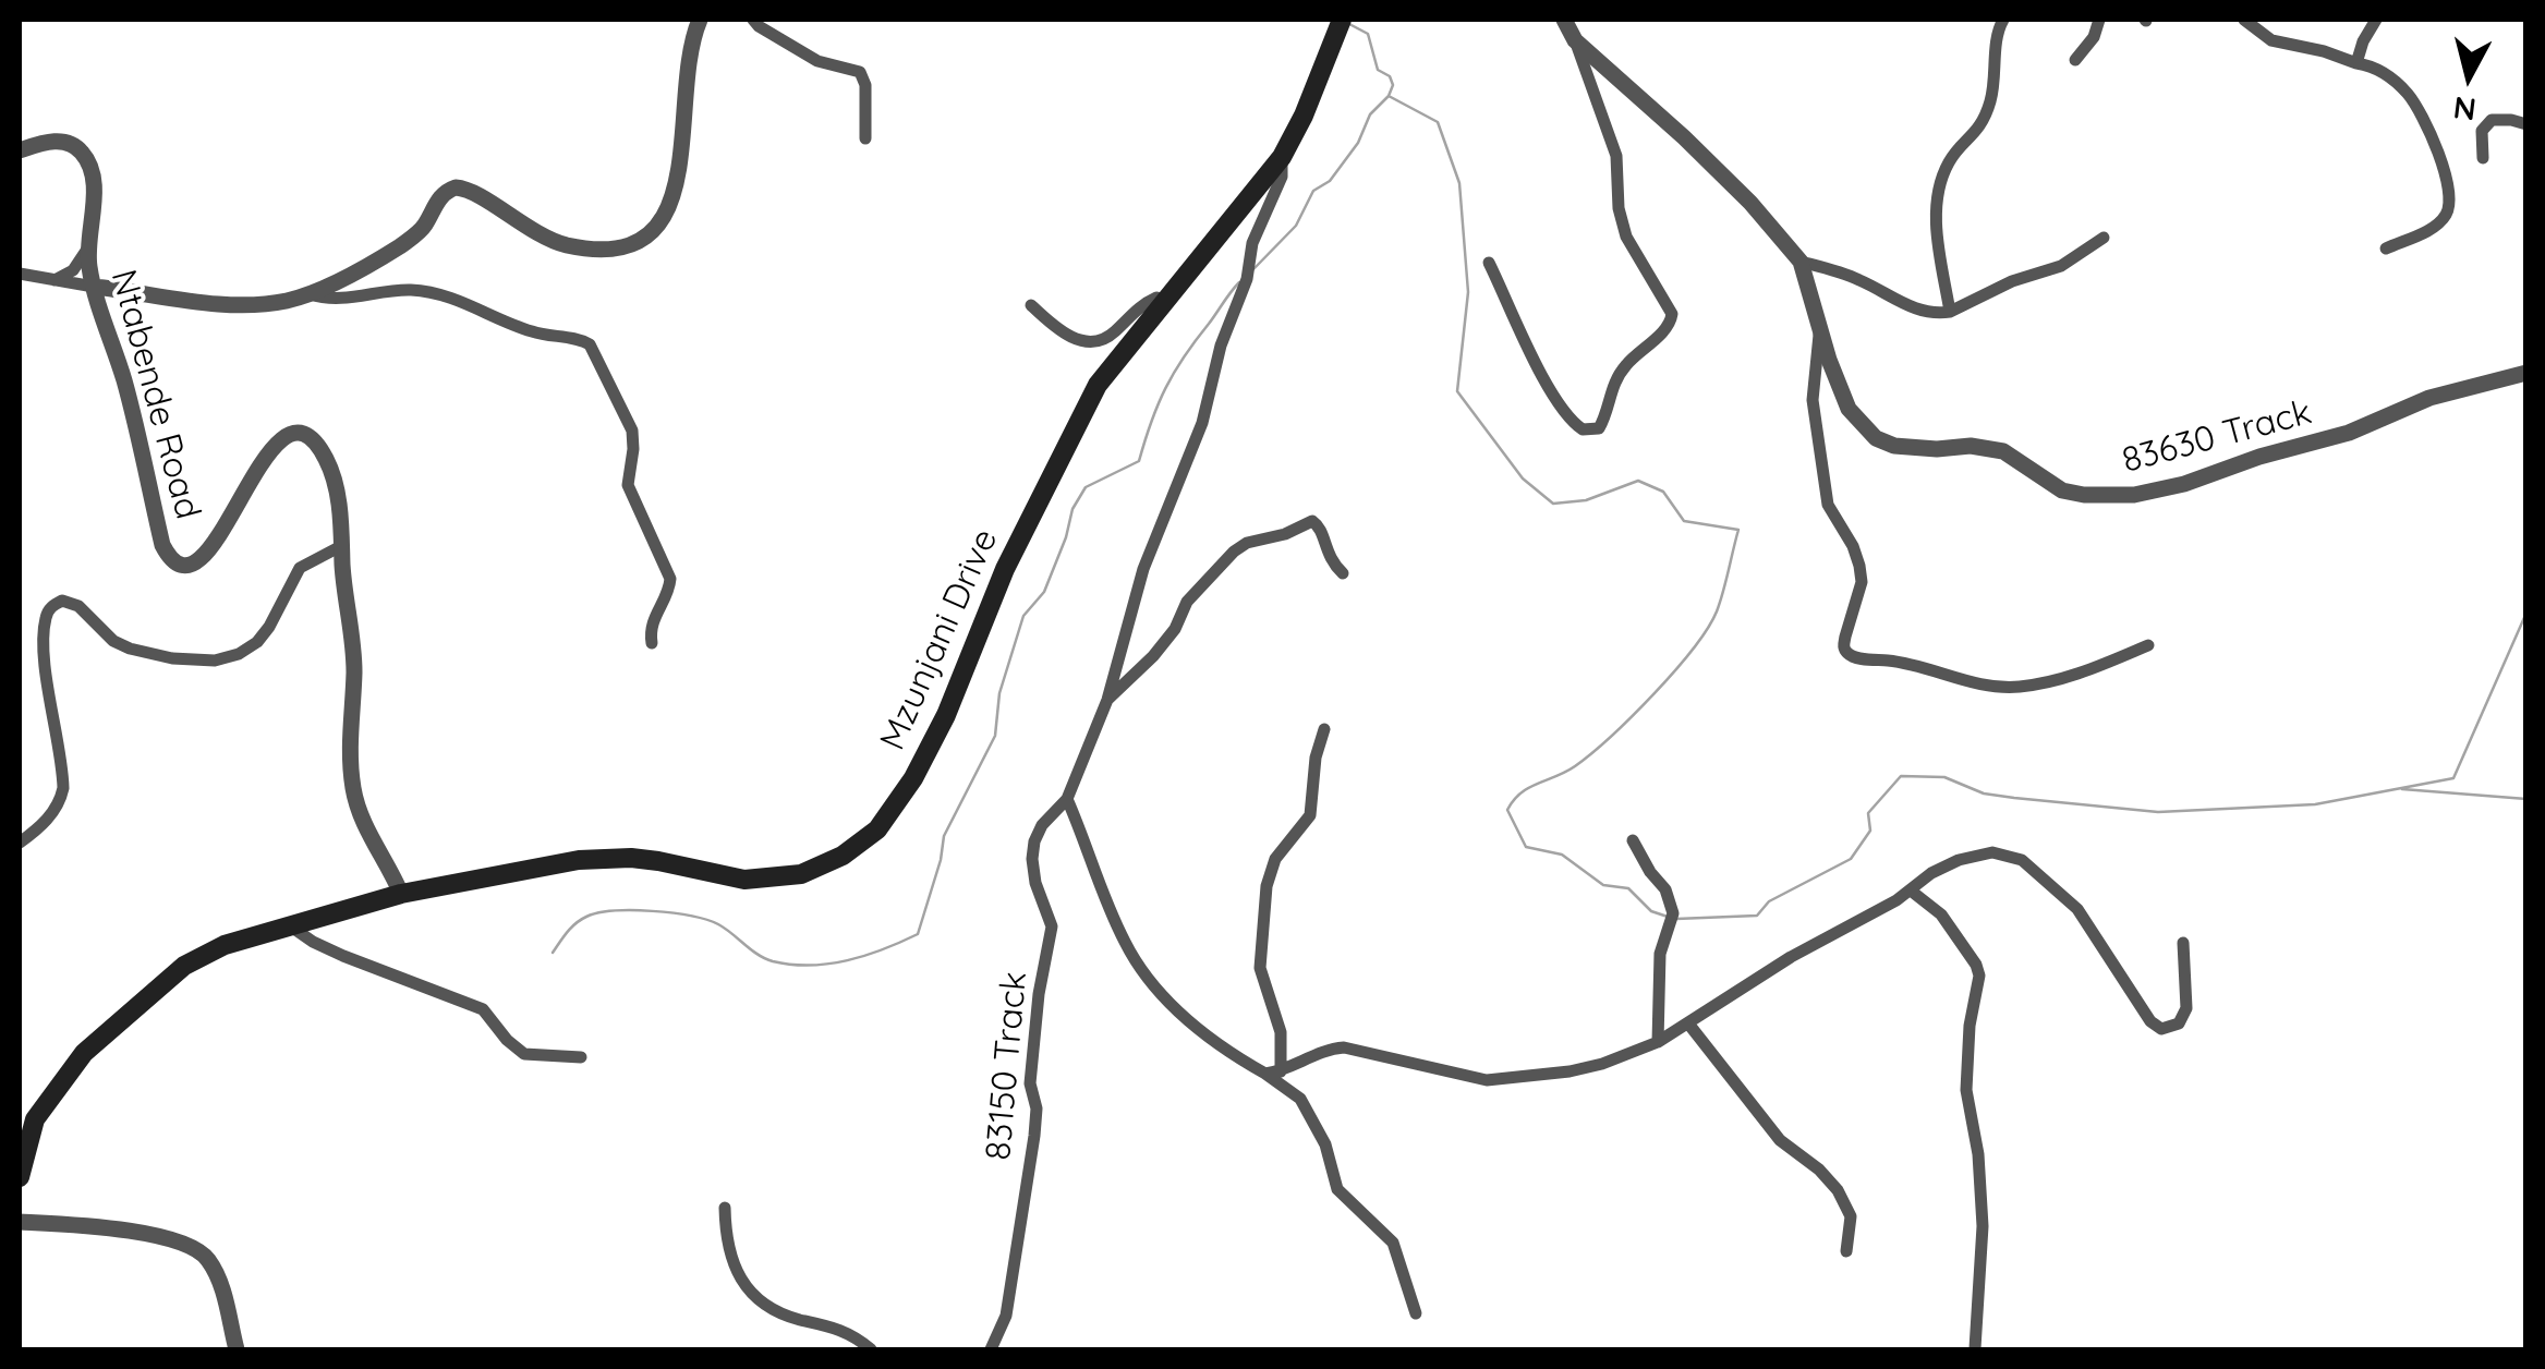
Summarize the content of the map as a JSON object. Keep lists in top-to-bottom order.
{
  "streets": {
    "main road": ["Mzunjani Drive"],
    "street": ["Ntabende Road", "83630 Track", "83150 Track"]
  },
  "crossings": [
    ["Ntabende Road", "Mzunjani Drive"],
    ["Mzunjani Drive", "83150 Track"]
  ],
  "north": "bottom"
}
